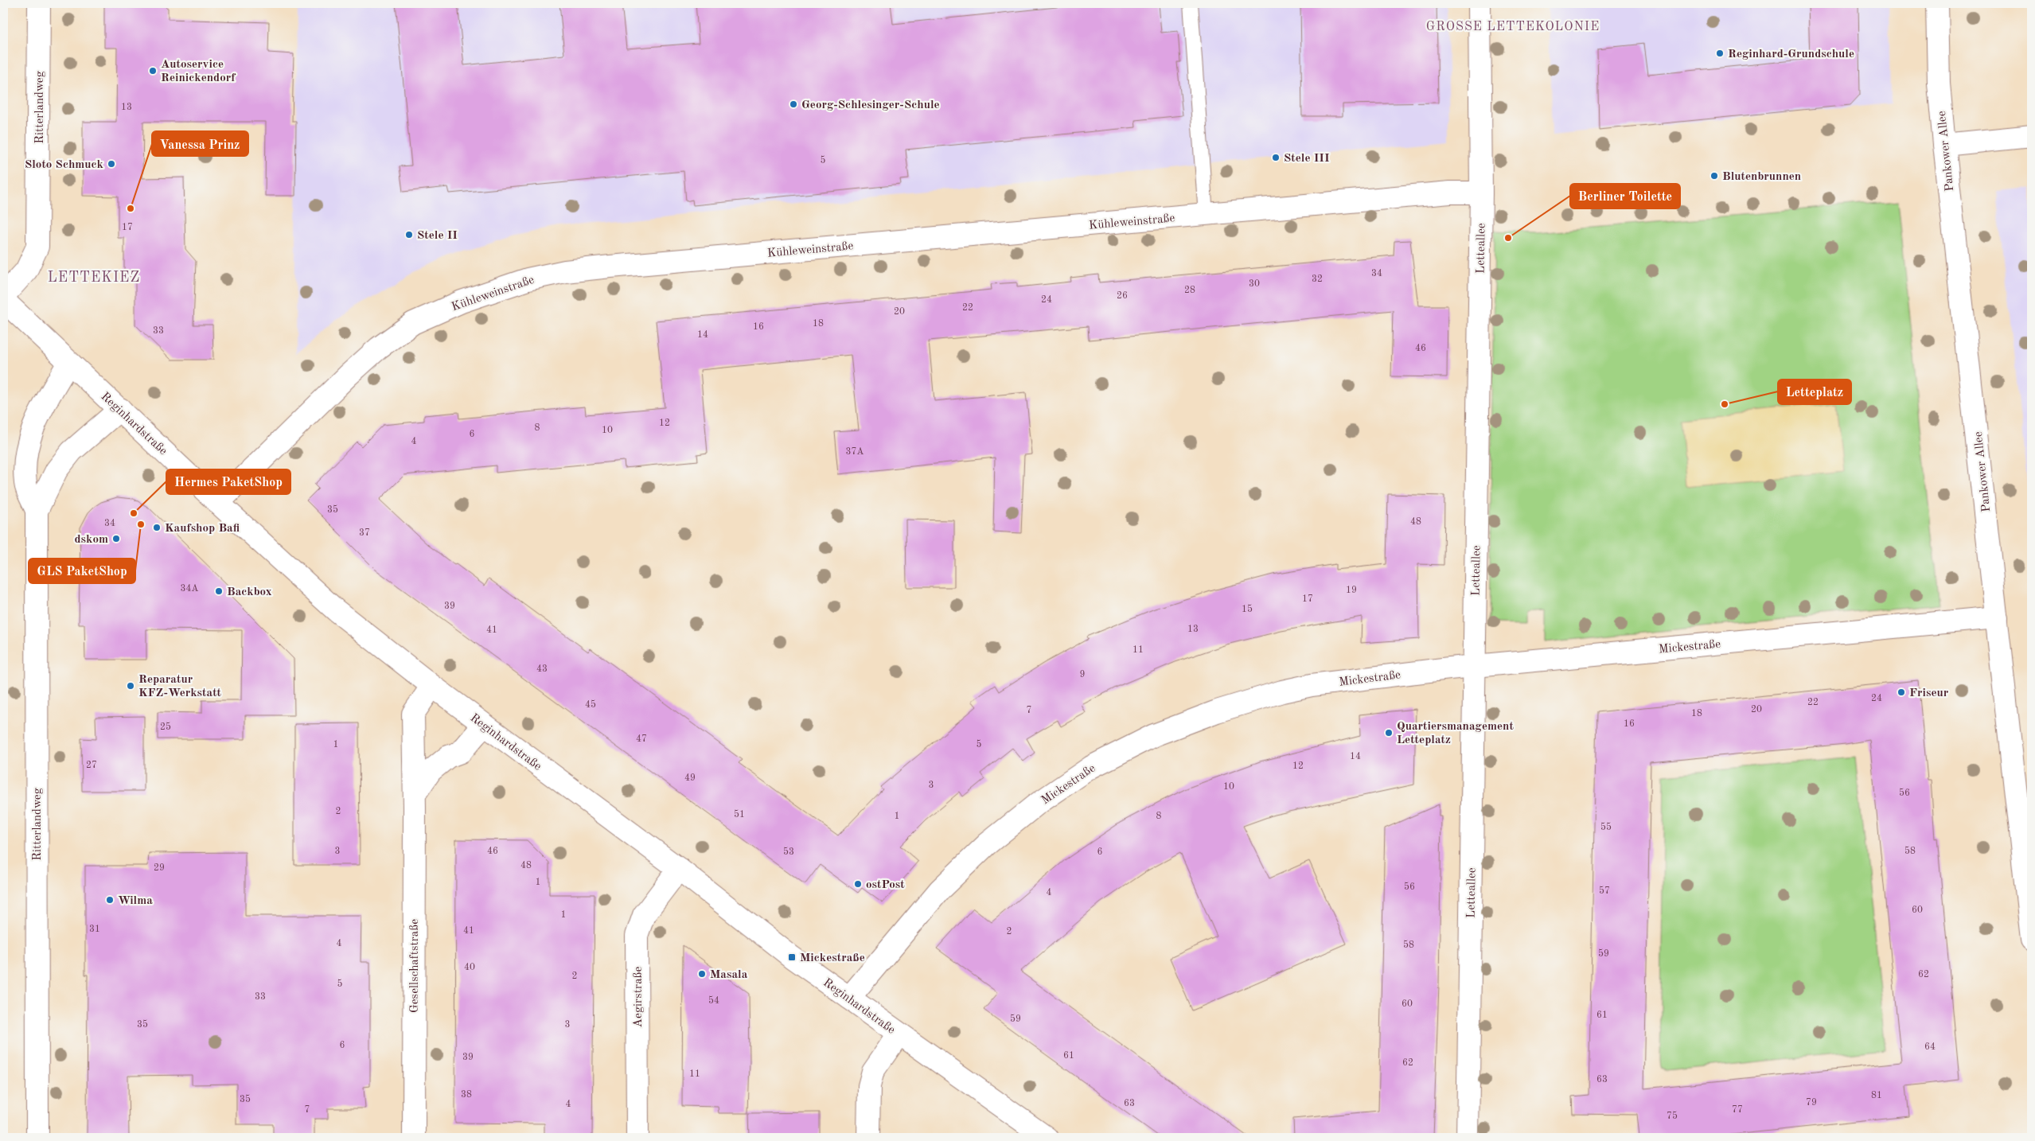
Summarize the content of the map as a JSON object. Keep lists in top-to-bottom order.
{
  "streets": {
    "street": [
      "Ritterlandweg",
      "Pankower Allee",
      "Kühleweinstraße",
      "Letteallee",
      "Reginhardstraße",
      "Mickestraße",
      "Gesellschaftstraße",
      "Aegirstraße"
    ]
  },
  "crossings": [
    ["Ritterlandweg", "Reginhardstraße"],
    ["Pankower Allee", "Mickestraße"],
    ["Kühleweinstraße", "Letteallee"],
    ["Kühleweinstraße", "Reginhardstraße"],
    ["Letteallee", "Mickestraße"],
    ["Reginhardstraße", "Mickestraße"],
    ["Reginhardstraße", "Gesellschaftstraße"],
    ["Reginhardstraße", "Aegirstraße"]
  ],
  "districts": ["GROSSE LETTEKOLONIE", "LETTEKIEZ"],
  "places": {
    "other": [
      "Reginhard-Grundschule",
      "Autoservice Reinickendorf",
      "Georg-Schlesinger-Schule",
      "Stele III",
      "Sloto Schmuck",
      "Blutenbrunnen",
      "Vanessa Prinz",
      "Stele II",
      "Berliner Toilette",
      "Letteplatz",
      "Hermes PaketShop",
      "GLS PaketShop",
      "Kaufshop Bafi",
      "dskom",
      "Backbox",
      "Reparatur KFZ-Werkstatt",
      "Friseur",
      "Quartiersmanagement Letteplatz",
      "ostPost",
      "Wilma",
      "Masala"
    ],
    "transit": ["Mickestraße"]
  },
  "house_numbers": [
    "13",
    "5",
    "17",
    "34",
    "32",
    "30",
    "28",
    "26",
    "24",
    "22",
    "20",
    "18",
    "16",
    "33",
    "14",
    "46",
    "12",
    "8",
    "10",
    "6",
    "4",
    "37A",
    "35",
    "48",
    "34",
    "37",
    "34A",
    "19",
    "17",
    "39",
    "15",
    "13",
    "41",
    "11",
    "43",
    "9",
    "24",
    "22",
    "45",
    "20",
    "7",
    "18",
    "16",
    "25",
    "47",
    "1",
    "5",
    "14",
    "27",
    "12",
    "49",
    "3",
    "10",
    "56",
    "2",
    "51",
    "1",
    "8",
    "55",
    "3",
    "46",
    "58",
    "53",
    "6",
    "48",
    "29",
    "1",
    "56",
    "57",
    "4",
    "60",
    "1",
    "31",
    "41",
    "2",
    "4",
    "58",
    "59",
    "40",
    "62",
    "2",
    "5",
    "33",
    "54",
    "60",
    "61",
    "59",
    "35",
    "3",
    "6",
    "64",
    "61",
    "39",
    "62",
    "11",
    "63",
    "38",
    "81",
    "35",
    "79",
    "63",
    "4",
    "7",
    "77",
    "75"
  ]
}
